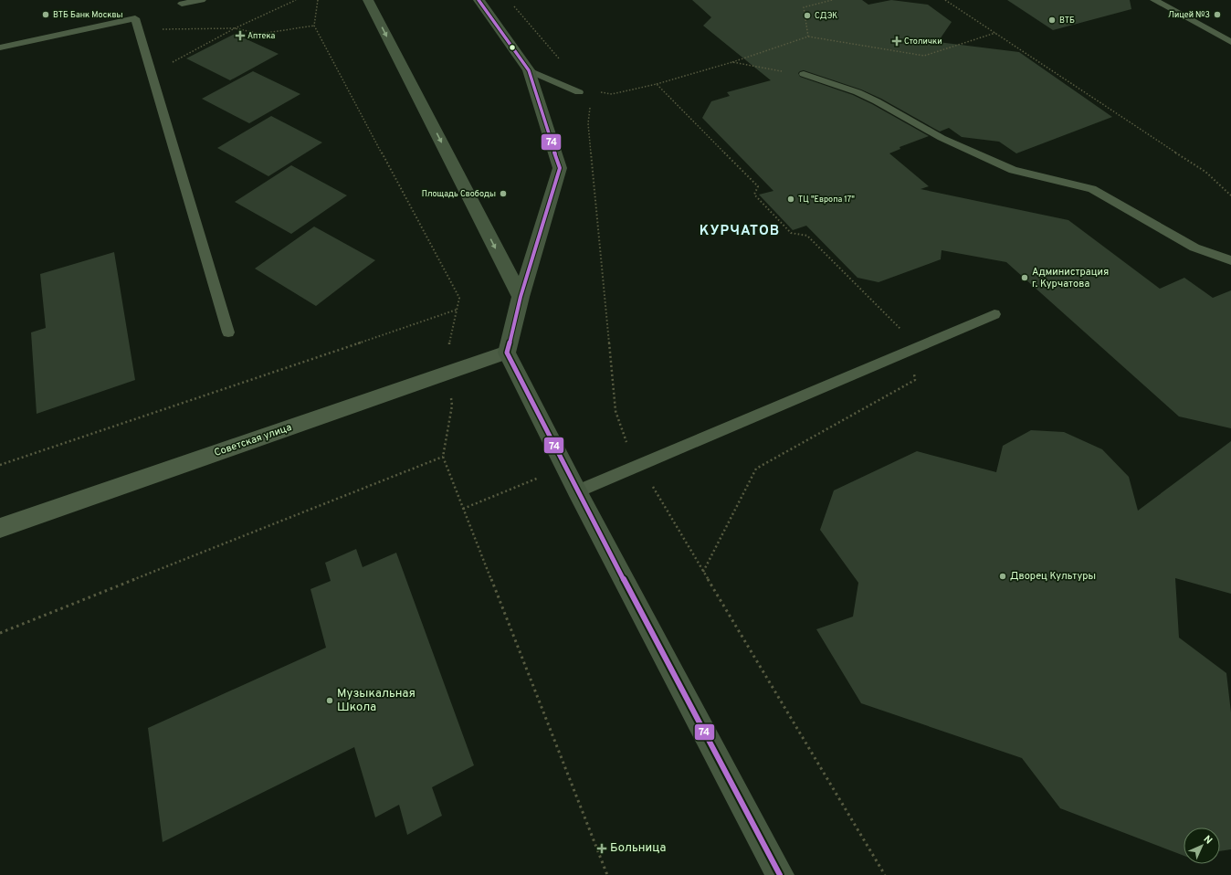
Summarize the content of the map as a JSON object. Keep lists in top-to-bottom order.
{
  "streets": {
    "street": ["Советская улица"]
  },
  "districts": ["КУРЧАТОВ"],
  "places": {
    "other": [
      "ВТБ Банк Москвы",
      "Лицей №3",
      "СДЭК",
      "ВТБ",
      "Площадь Свободы",
      "ТЦ \"Европа 17\"",
      "Администрация г. Курчатова",
      "Дворец Культуры",
      "Музыкальная Школа"
    ],
    "health": ["Аптека", "Столички", "Больница"]
  },
  "lines": ["transit line 74"],
  "north": "top right"
}
